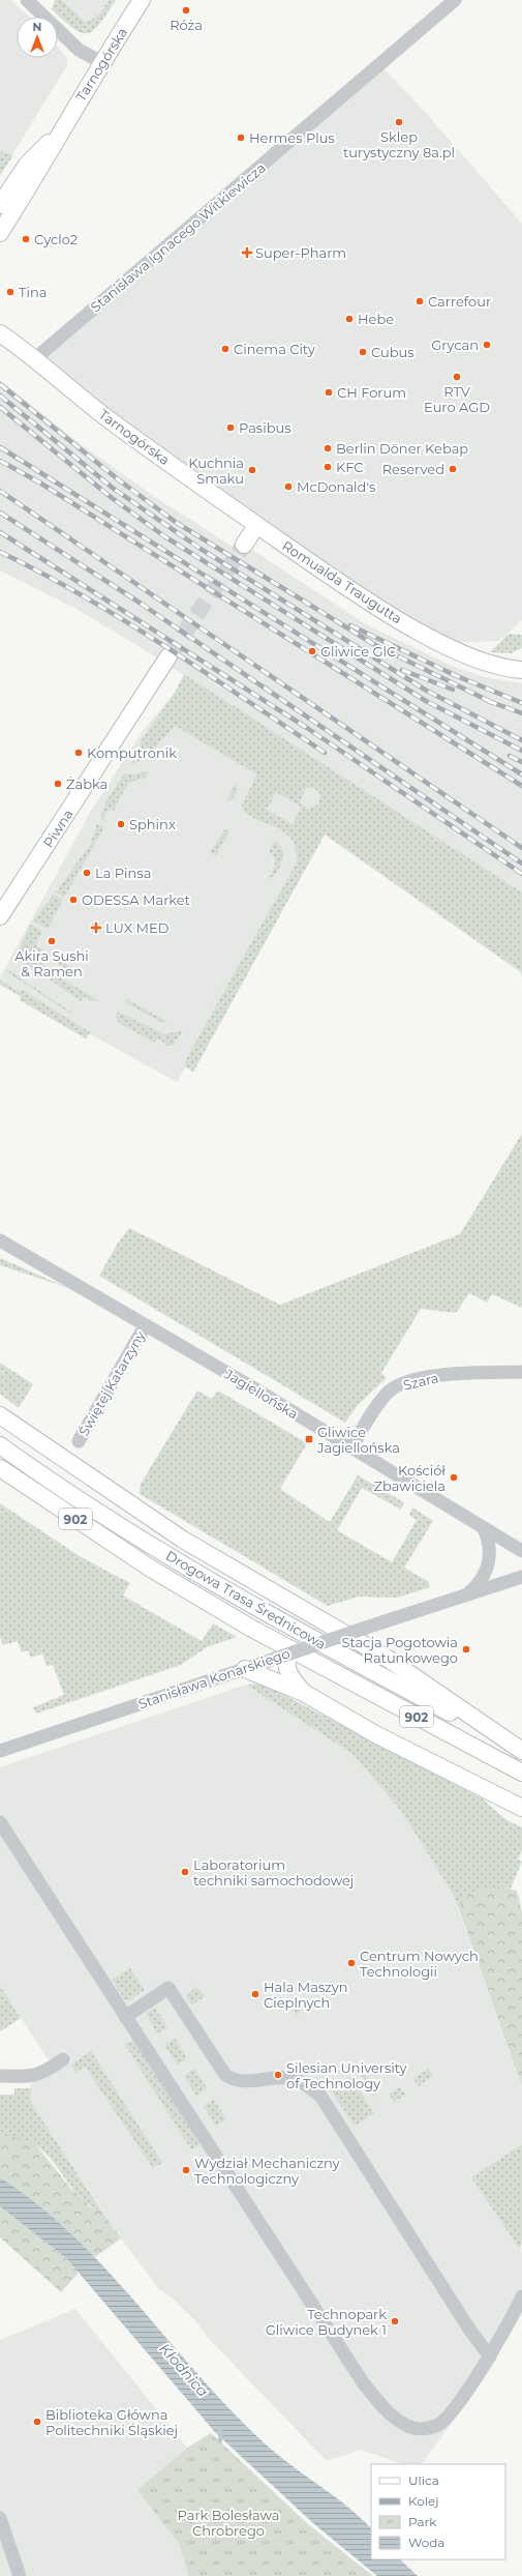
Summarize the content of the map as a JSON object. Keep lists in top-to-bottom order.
{
  "streets": {
    "main road": [
      "Tarnogórska",
      "Romualda Traugutta",
      "Piwna",
      "902",
      "Drogowa Trasa Średnicowa"
    ],
    "street": [
      "Stanisława Ignacego Witkiewicza",
      "Szara",
      "Świętej Katarzyny",
      "Jagiellońska",
      "Stanisława Konarskiego"
    ]
  },
  "crossings": [
    ["Tarnogórska", "Stanisława Ignacego Witkiewicza"],
    ["Tarnogórska", "Romualda Traugutta"],
    ["Szara", "Jagiellońska"],
    ["Świętej Katarzyny", "Jagiellońska"]
  ],
  "water": ["Kłodnica"],
  "parks": ["Park Bolesława Chrobrego"],
  "places": {
    "other": [
      "Róża",
      "Sklep turystyczny 8a.pl",
      "Hermes Plus",
      "Cyclo2",
      "Tina",
      "Carrefour",
      "Hebe",
      "Grycan",
      "Cinema City",
      "Cubus",
      "RTV Euro AGD",
      "CH Forum",
      "Pasibus",
      "Berlin Döner Kebap",
      "KFC",
      "Reserved",
      "Kuchnia Smaku",
      "McDonald's",
      "Gliwice GlC",
      "Komputronik",
      "Żabka",
      "Sphinx",
      "La Pinsa",
      "ODESSA Market",
      "Akira Sushi & Ramen",
      "Kościół Zbawiciela",
      "Stacja Pogotowia Ratunkowego",
      "Laboratorium techniki samochodowej",
      "Centrum Nowych Technologii",
      "Hala Maszyn Cieplnych",
      "Silesian University of Technology",
      "Wydział Mechaniczny Technologiczny",
      "Technopark Gliwice Budynek 1",
      "Biblioteka Główna Politechniki Śląskiej"
    ],
    "health": ["Super-Pharm", "LUX MED"],
    "transit": ["Gliwice Jagiellońska"]
  },
  "legend": [
    "Ulica",
    "Kolej",
    "Park",
    "Woda"
  ],
  "north": "top"
}
